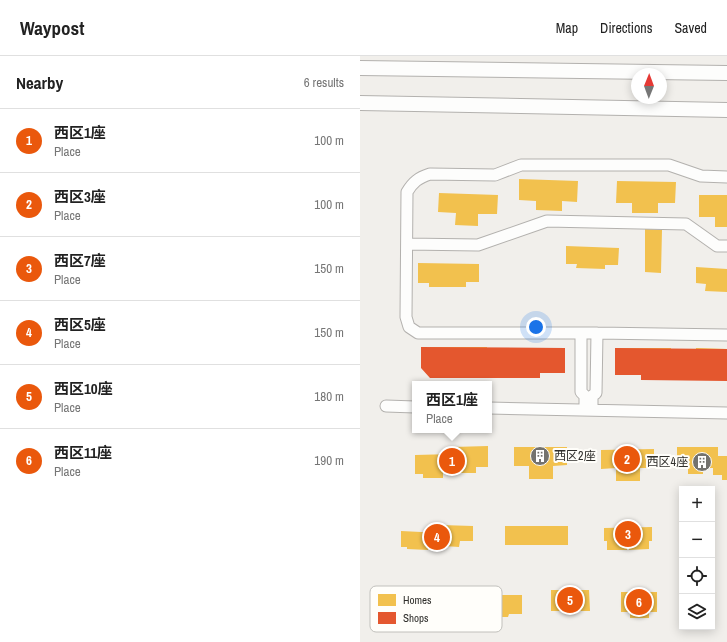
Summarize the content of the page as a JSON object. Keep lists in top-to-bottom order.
{
  "places": {
    "building": ["西区2座", "西区4座"]
  },
  "legend": ["Homes", "Shops"],
  "north": "top",
  "page": {
    "header": "Waypost",
    "nav": ["Map", "Directions", "Saved"],
    "heading": ["Nearby", "6 results"],
    "list": [
      {
        "mark": "1",
        "name": "西区1座",
        "note": "Place",
        "value": "100 m"
      },
      {
        "mark": "2",
        "name": "西区3座",
        "note": "Place",
        "value": "100 m"
      },
      {
        "mark": "3",
        "name": "西区7座",
        "note": "Place",
        "value": "150 m"
      },
      {
        "mark": "4",
        "name": "西区5座",
        "note": "Place",
        "value": "150 m"
      },
      {
        "mark": "5",
        "name": "西区10座",
        "note": "Place",
        "value": "180 m"
      },
      {
        "mark": "6",
        "name": "西区11座",
        "note": "Place",
        "value": "190 m"
      }
    ],
    "popup": ["西区1座", "Place"],
    "pins": [
      "2",
      "1",
      "3",
      "4",
      "5",
      "6"
    ],
    "map_buttons": ["+", "−"]
  }
}
